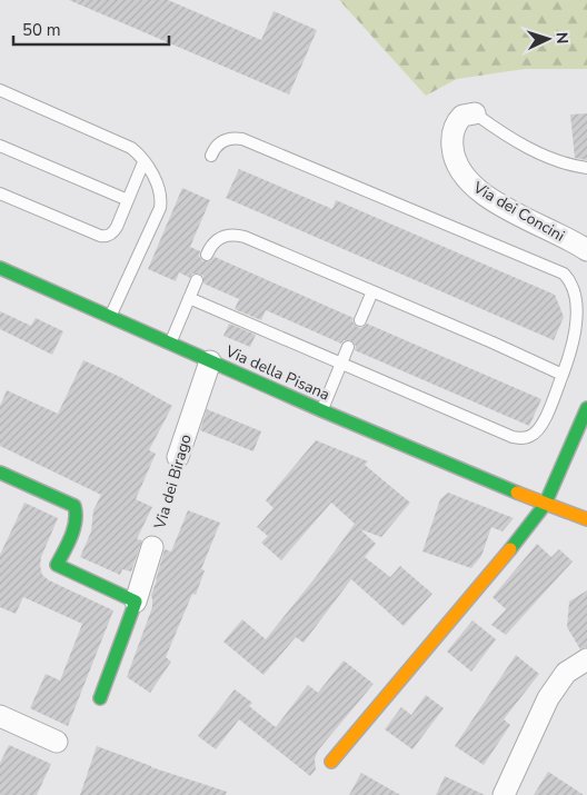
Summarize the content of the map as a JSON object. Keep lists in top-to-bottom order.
{
  "streets": {
    "street": ["Via dei Concini", "Via della Pisana", "Via dei Birago"]
  },
  "crossings": [
    ["Via della Pisana", "Via dei Birago"]
  ],
  "scale_bar": "50 m",
  "north": "right"
}
